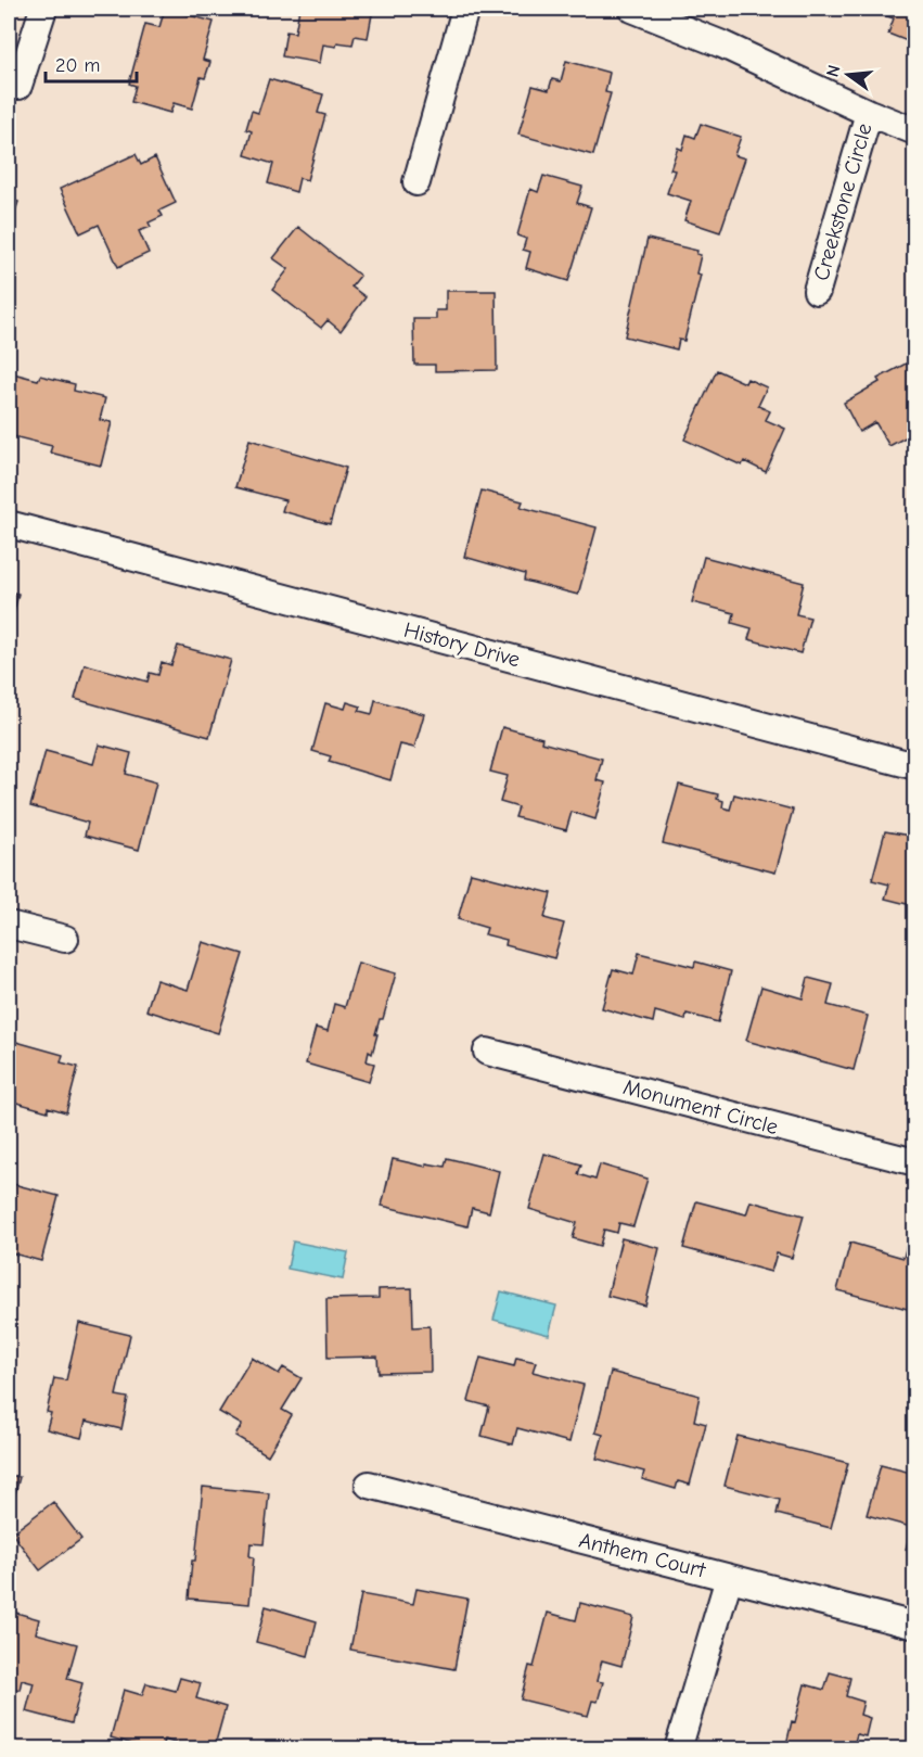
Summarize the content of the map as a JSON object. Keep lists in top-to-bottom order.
{
  "streets": {
    "street": [
      "Creekstone Circle",
      "History Drive",
      "Monument Circle",
      "Anthem Court"
    ]
  },
  "scale_bar": "20 m",
  "north": "left"
}
